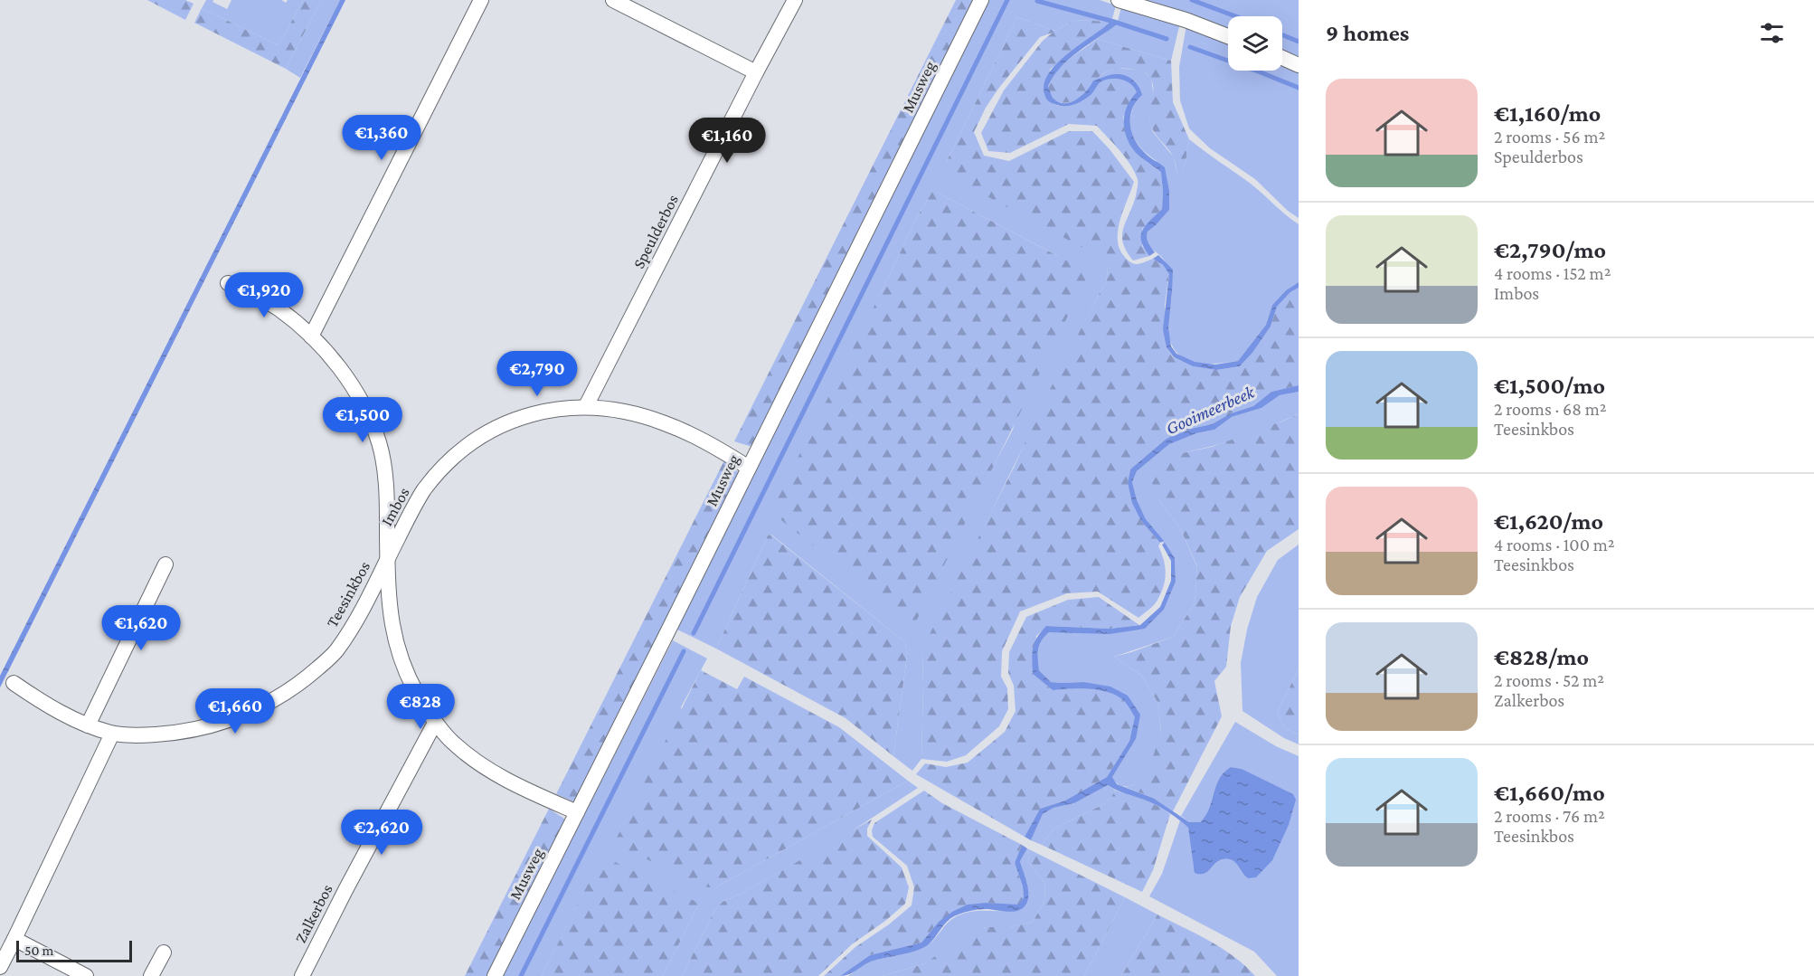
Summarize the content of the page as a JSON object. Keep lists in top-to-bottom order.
{
  "streets": {
    "street": [
      "Musweg",
      "Speulderbos",
      "Imbos",
      "Teesinkbos",
      "Zalkerbos"
    ]
  },
  "crossings": [
    ["Musweg", "Imbos"],
    ["Speulderbos", "Imbos"],
    ["Imbos", "Teesinkbos"]
  ],
  "water": ["Gooimeerbeek"],
  "scale_bar": "50 m",
  "page": {
    "heading": "9 homes",
    "list": [
      {
        "name": "€1,160/mo",
        "note": "2 rooms · 56 m² · Speulderbos"
      },
      {
        "name": "€2,790/mo",
        "note": "4 rooms · 152 m² · Imbos"
      },
      {
        "name": "€1,500/mo",
        "note": "2 rooms · 68 m² · Teesinkbos"
      },
      {
        "name": "€1,620/mo",
        "note": "4 rooms · 100 m² · Teesinkbos"
      },
      {
        "name": "€828/mo",
        "note": "2 rooms · 52 m² · Zalkerbos"
      },
      {
        "name": "€1,660/mo",
        "note": "2 rooms · 76 m² · Teesinkbos"
      }
    ],
    "price": [
      "€1,360",
      "€1,160",
      "€1,920",
      "€2,790",
      "€1,500",
      "€1,620",
      "€828",
      "€1,660",
      "€2,620"
    ],
    "scale": "50 m"
  }
}
